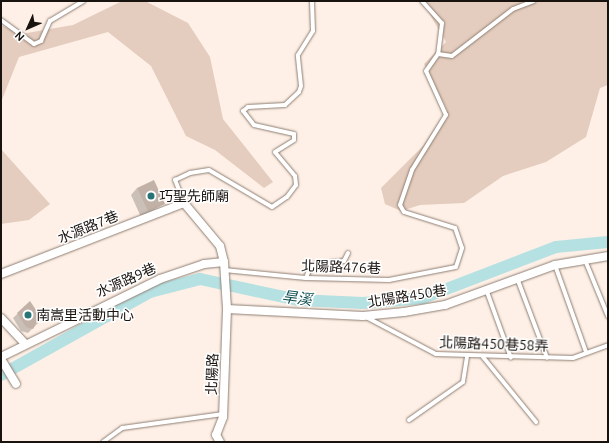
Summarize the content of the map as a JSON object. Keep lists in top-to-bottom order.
{
  "streets": {
    "street": [
      "水源路7巷",
      "水源路9巷",
      "北陽路450巷",
      "北陽路"
    ],
    "lane": ["北陽路476巷", "北陽路450巷58弄"]
  },
  "crossings": [
    ["北陽路476巷", "水源路9巷"],
    ["北陽路476巷", "北陽路"],
    ["水源路9巷", "北陽路"],
    ["北陽路450巷", "北陽路450巷58弄"],
    ["北陽路450巷", "北陽路"]
  ],
  "water": ["旱溪"],
  "places": ["巧聖先師廟", "南嵩里活動中心"],
  "north": "bottom left"
}
